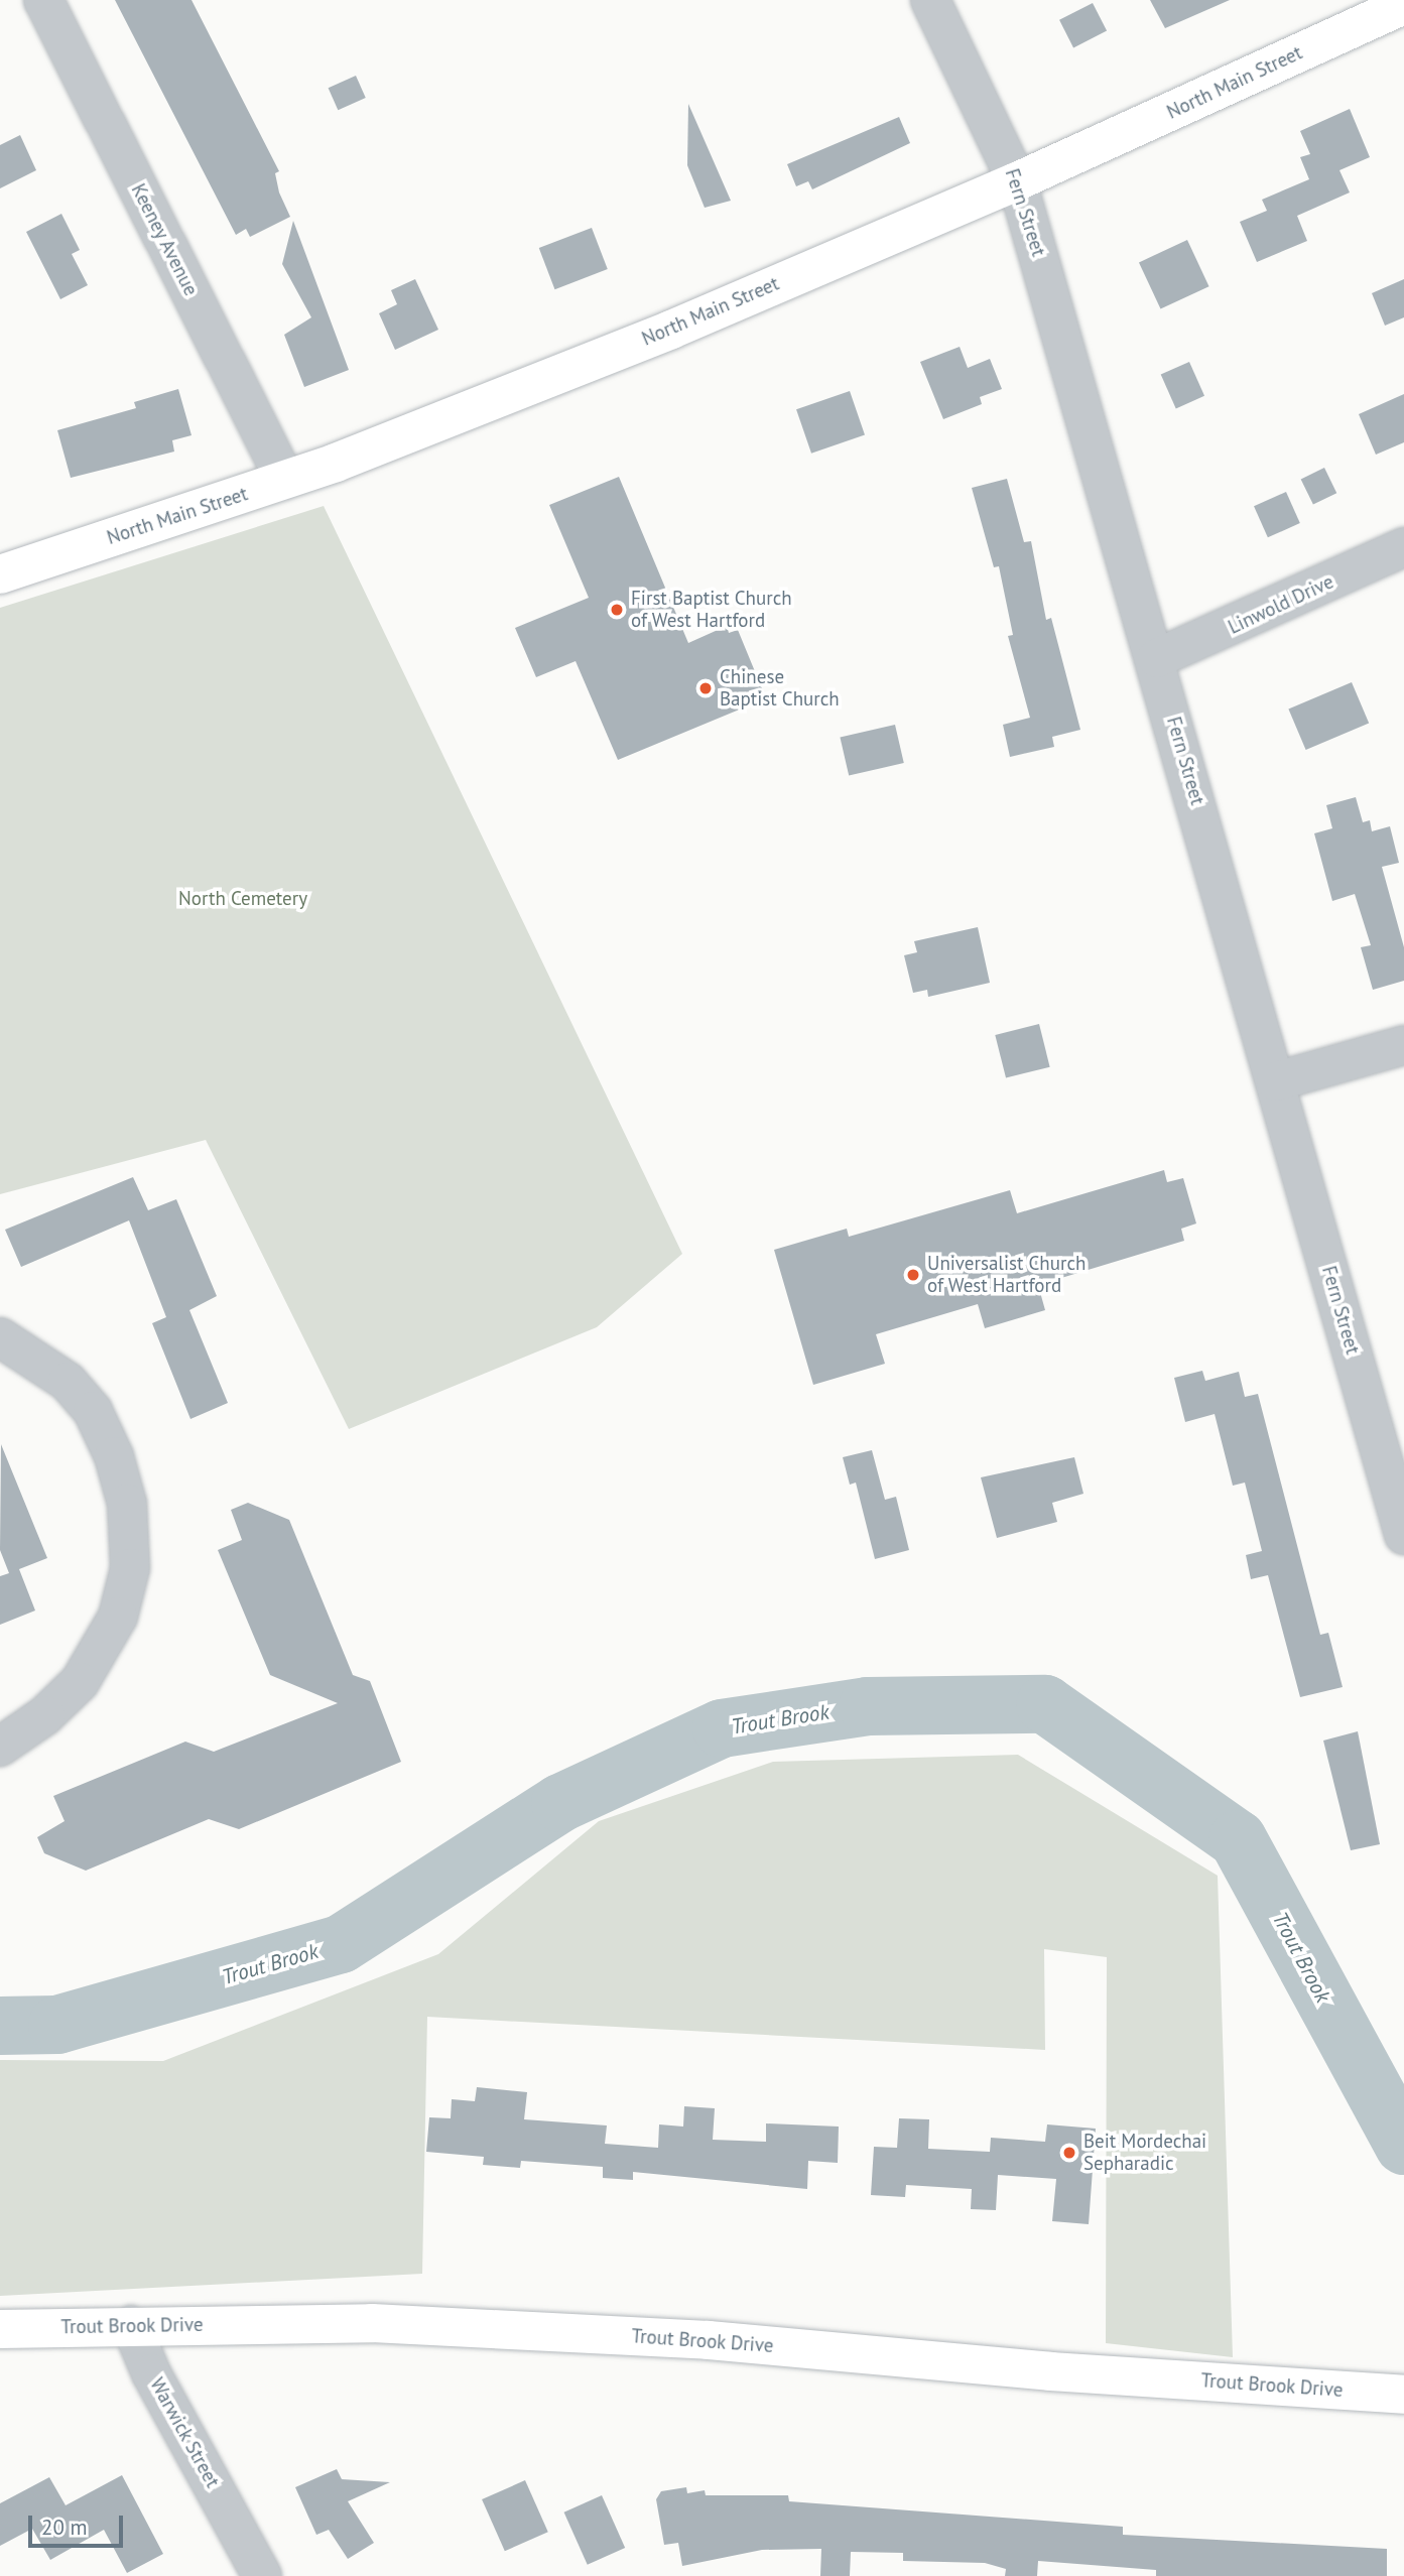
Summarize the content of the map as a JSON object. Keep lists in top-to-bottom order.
{
  "streets": {
    "main road": ["North Main Street", "Trout Brook Drive"],
    "street": [
      "Fern Street",
      "Keeney Avenue",
      "Linwold Drive",
      "Warwick Street"
    ]
  },
  "crossings": [
    ["North Main Street", "Fern Street"],
    ["North Main Street", "Keeney Avenue"],
    ["Fern Street", "Linwold Drive"],
    ["Trout Brook Drive", "Warwick Street"]
  ],
  "water": ["Trout Brook"],
  "parks": ["North Cemetery"],
  "places": [
    "First Baptist Church of West Hartford",
    "Chinese Baptist Church",
    "Universalist Church of West Hartford",
    "Beit Mordechai Sepharadic"
  ],
  "scale_bar": "20 m"
}
